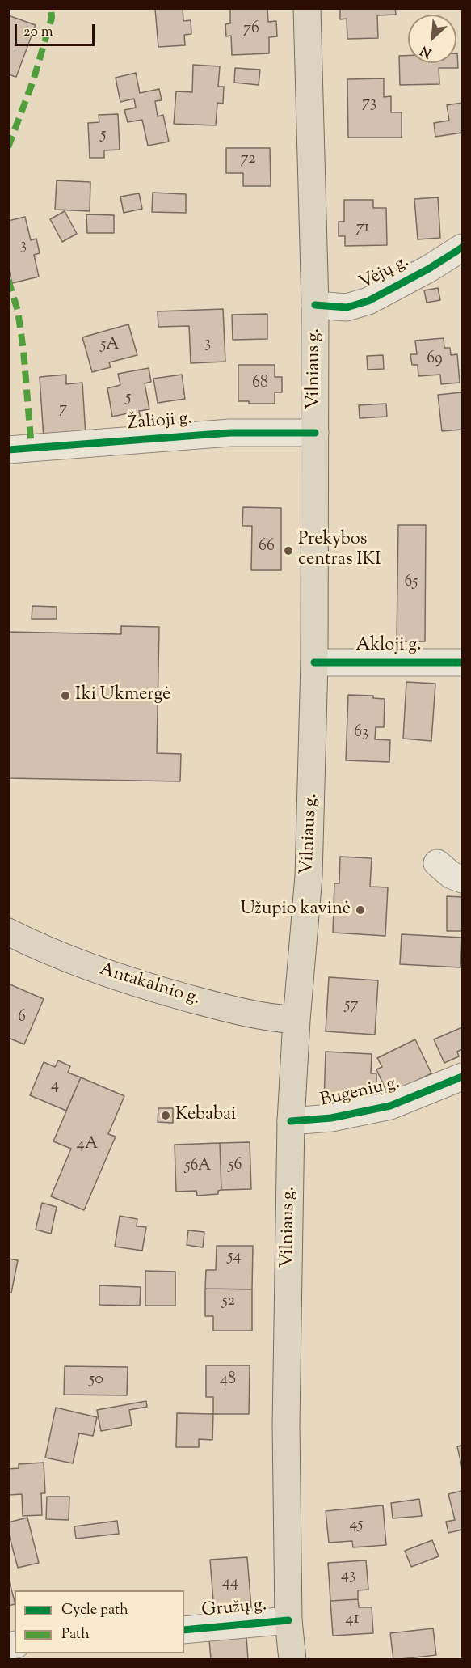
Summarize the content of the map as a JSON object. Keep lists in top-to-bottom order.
{
  "streets": {
    "main road": ["Vilniaus g.", "Antakalnio g."],
    "street": [
      "Vėjų g.",
      "Žalioji g.",
      "Akloji g.",
      "Bugenių g.",
      "Gružų g."
    ]
  },
  "crossings": [
    ["Vėjų g.", "Vilniaus g."],
    ["Vilniaus g.", "Žalioji g."],
    ["Vilniaus g.", "Akloji g."],
    ["Vilniaus g.", "Antakalnio g."],
    ["Vilniaus g.", "Bugenių g."],
    ["Vilniaus g.", "Gružų g."]
  ],
  "places": [
    "Prekybos centras IKI",
    "Iki Ukmergė",
    "Užupio kavinė",
    "Kebabai"
  ],
  "house_numbers": [
    "76",
    "73",
    "5",
    "72",
    "71",
    "3",
    "3",
    "5A",
    "69",
    "68",
    "5",
    "7",
    "66",
    "65",
    "63",
    "57",
    "6",
    "4",
    "4A",
    "56",
    "56A",
    "54",
    "52",
    "50",
    "48",
    "45",
    "43",
    "44",
    "41"
  ],
  "legend": ["Cycle path", "Path"],
  "scale_bar": "20 m",
  "north": "bottom left"
}
